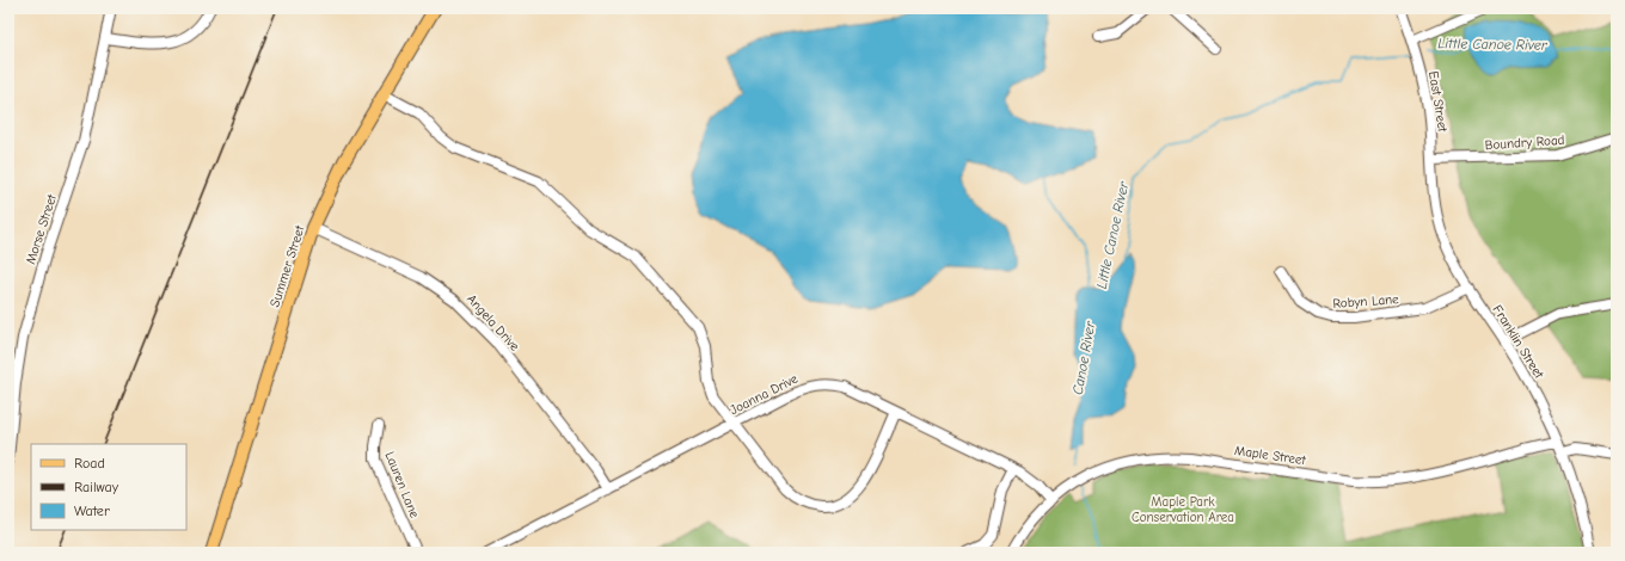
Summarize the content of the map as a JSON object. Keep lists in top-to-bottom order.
{
  "streets": {
    "main road": ["Summer Street"],
    "street": [
      "East Street",
      "Boundry Road",
      "Morse Street",
      "Robyn Lane",
      "Angela Drive",
      "Franklin Street",
      "Joanna Drive",
      "Maple Street",
      "Lauren Lane"
    ]
  },
  "crossings": [
    ["East Street", "Franklin Street"],
    ["Boundry Road", "Franklin Street"],
    ["Summer Street", "Angela Drive"],
    ["Robyn Lane", "Franklin Street"],
    ["Angela Drive", "Joanna Drive"],
    ["Franklin Street", "Maple Street"],
    ["Joanna Drive", "Maple Street"]
  ],
  "water": ["Little Canoe River", "Canoe River"],
  "parks": ["Maple Park Conservation Area"],
  "legend": ["Road", "Railway", "Water"]
}
